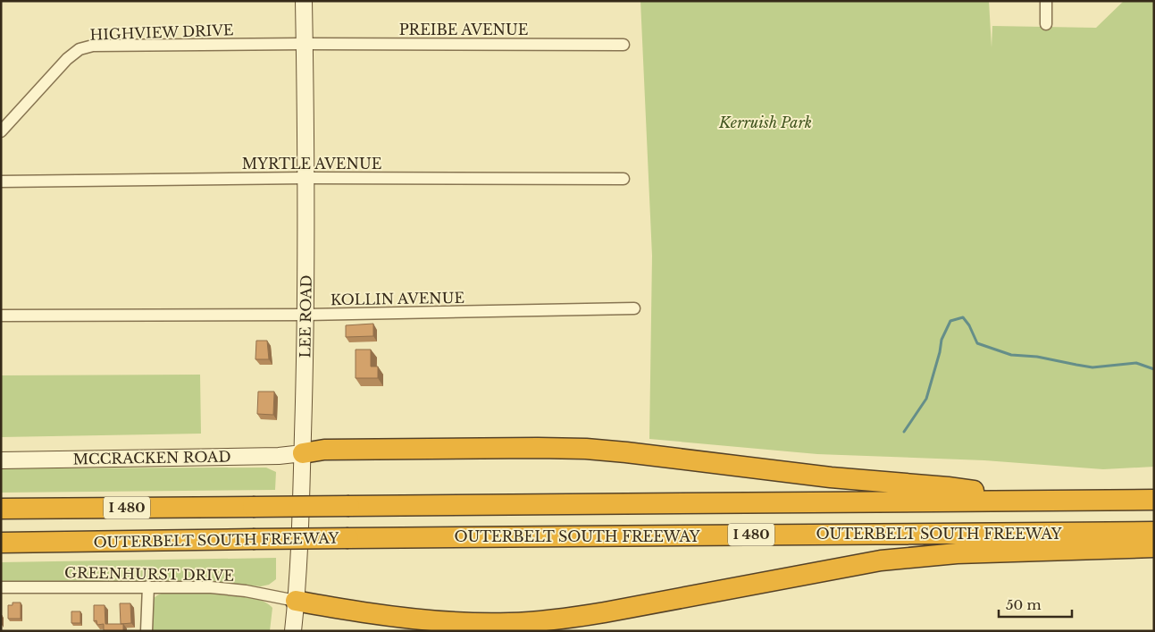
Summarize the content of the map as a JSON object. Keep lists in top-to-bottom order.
{
  "streets": {
    "highway": ["I 480", "OUTERBELT SOUTH FREEWAY"],
    "main road": ["LEE ROAD", "MCCRACKEN ROAD"],
    "street": [
      "PREIBE AVENUE",
      "HIGHVIEW DRIVE",
      "MYRTLE AVENUE",
      "KOLLIN AVENUE",
      "GREENHURST DRIVE"
    ]
  },
  "crossings": [
    ["PREIBE AVENUE", "HIGHVIEW DRIVE"],
    ["PREIBE AVENUE", "LEE ROAD"],
    ["HIGHVIEW DRIVE", "LEE ROAD"],
    ["MYRTLE AVENUE", "LEE ROAD"],
    ["KOLLIN AVENUE", "LEE ROAD"],
    ["LEE ROAD", "MCCRACKEN ROAD"],
    ["LEE ROAD", "GREENHURST DRIVE"]
  ],
  "parks": ["Kerruish Park"],
  "scale_bar": "50 m"
}
